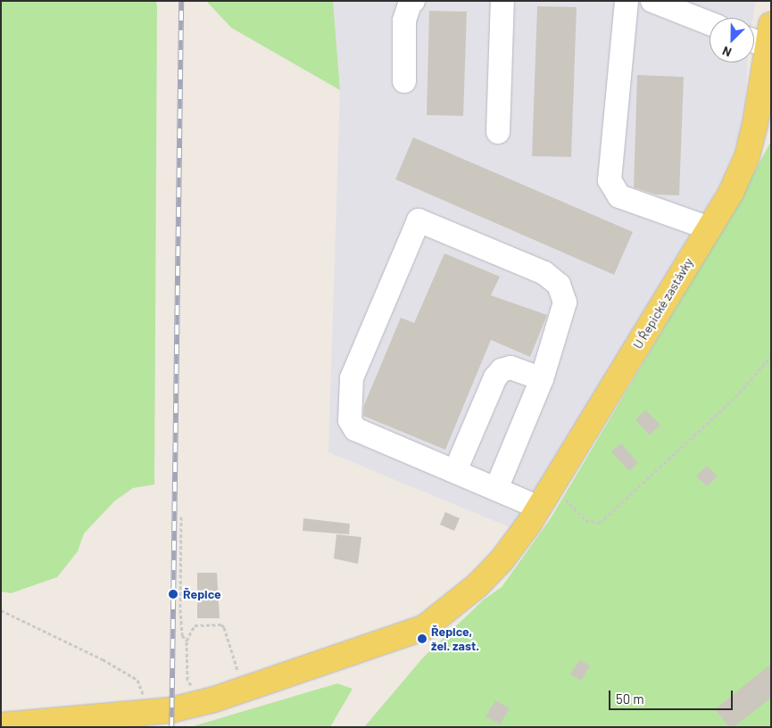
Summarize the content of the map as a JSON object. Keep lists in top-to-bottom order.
{
  "streets": {
    "main road": ["U Řepické zastávky"]
  },
  "places": ["Řepice", "Řepice, žel. zast."],
  "scale_bar": "50 m",
  "north": "bottom left"
}
